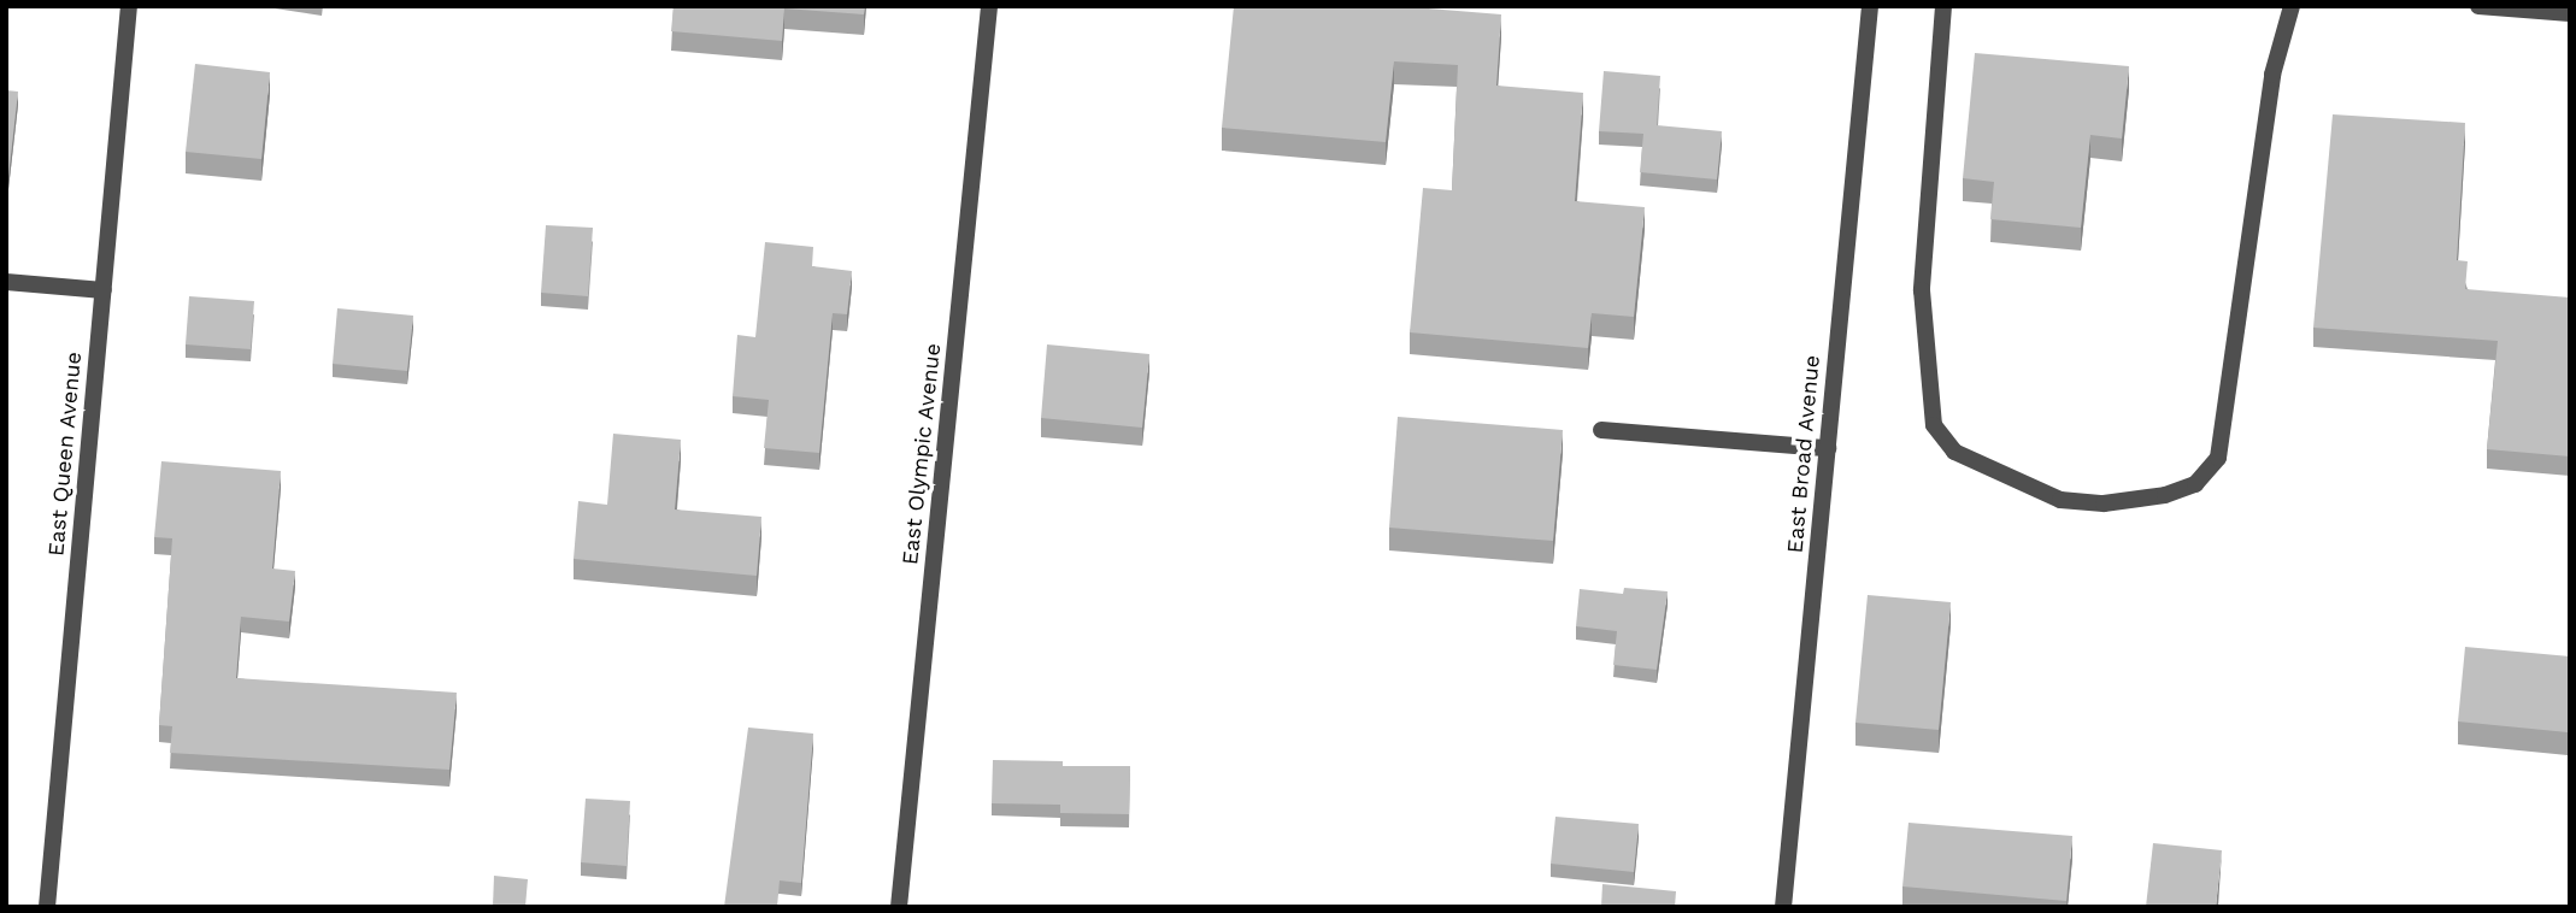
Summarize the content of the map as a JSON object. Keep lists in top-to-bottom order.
{
  "streets": {
    "street": ["East Queen Avenue", "East Olympic Avenue", "East Broad Avenue"]
  }
}
